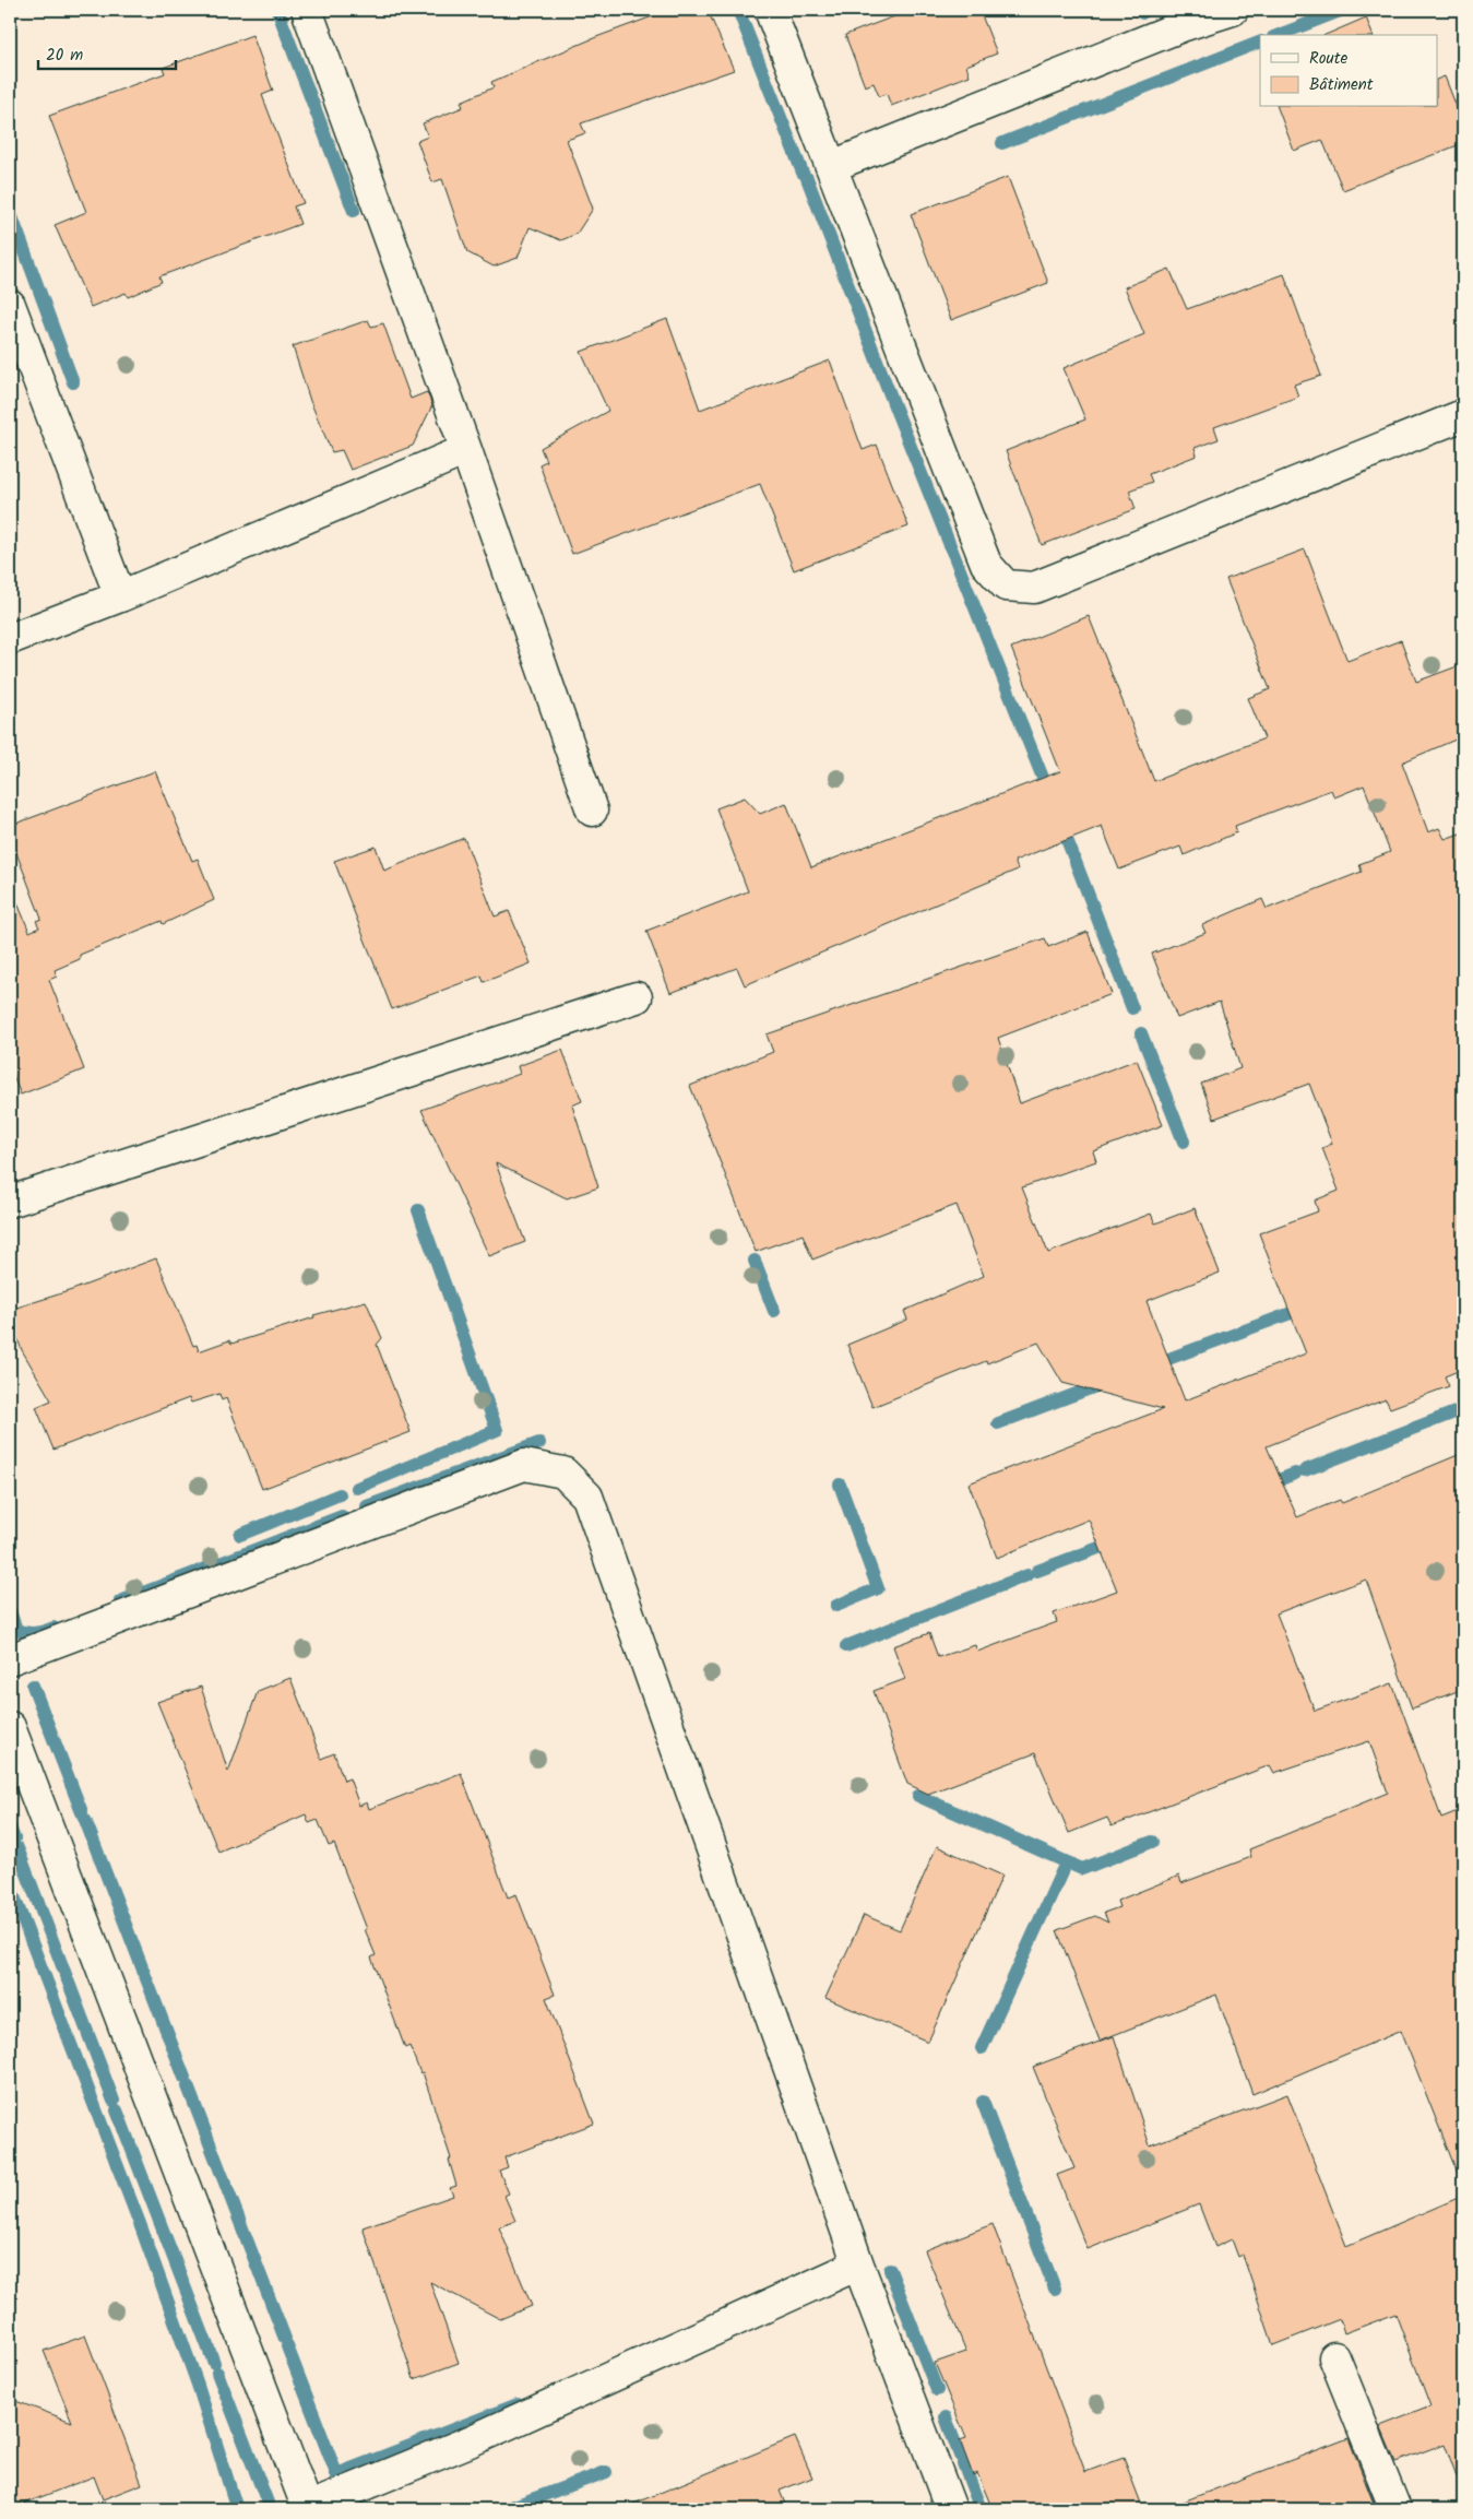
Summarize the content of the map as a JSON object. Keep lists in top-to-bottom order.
{
  "legend": ["Route", "Bâtiment"],
  "scale_bar": "20 m"
}
